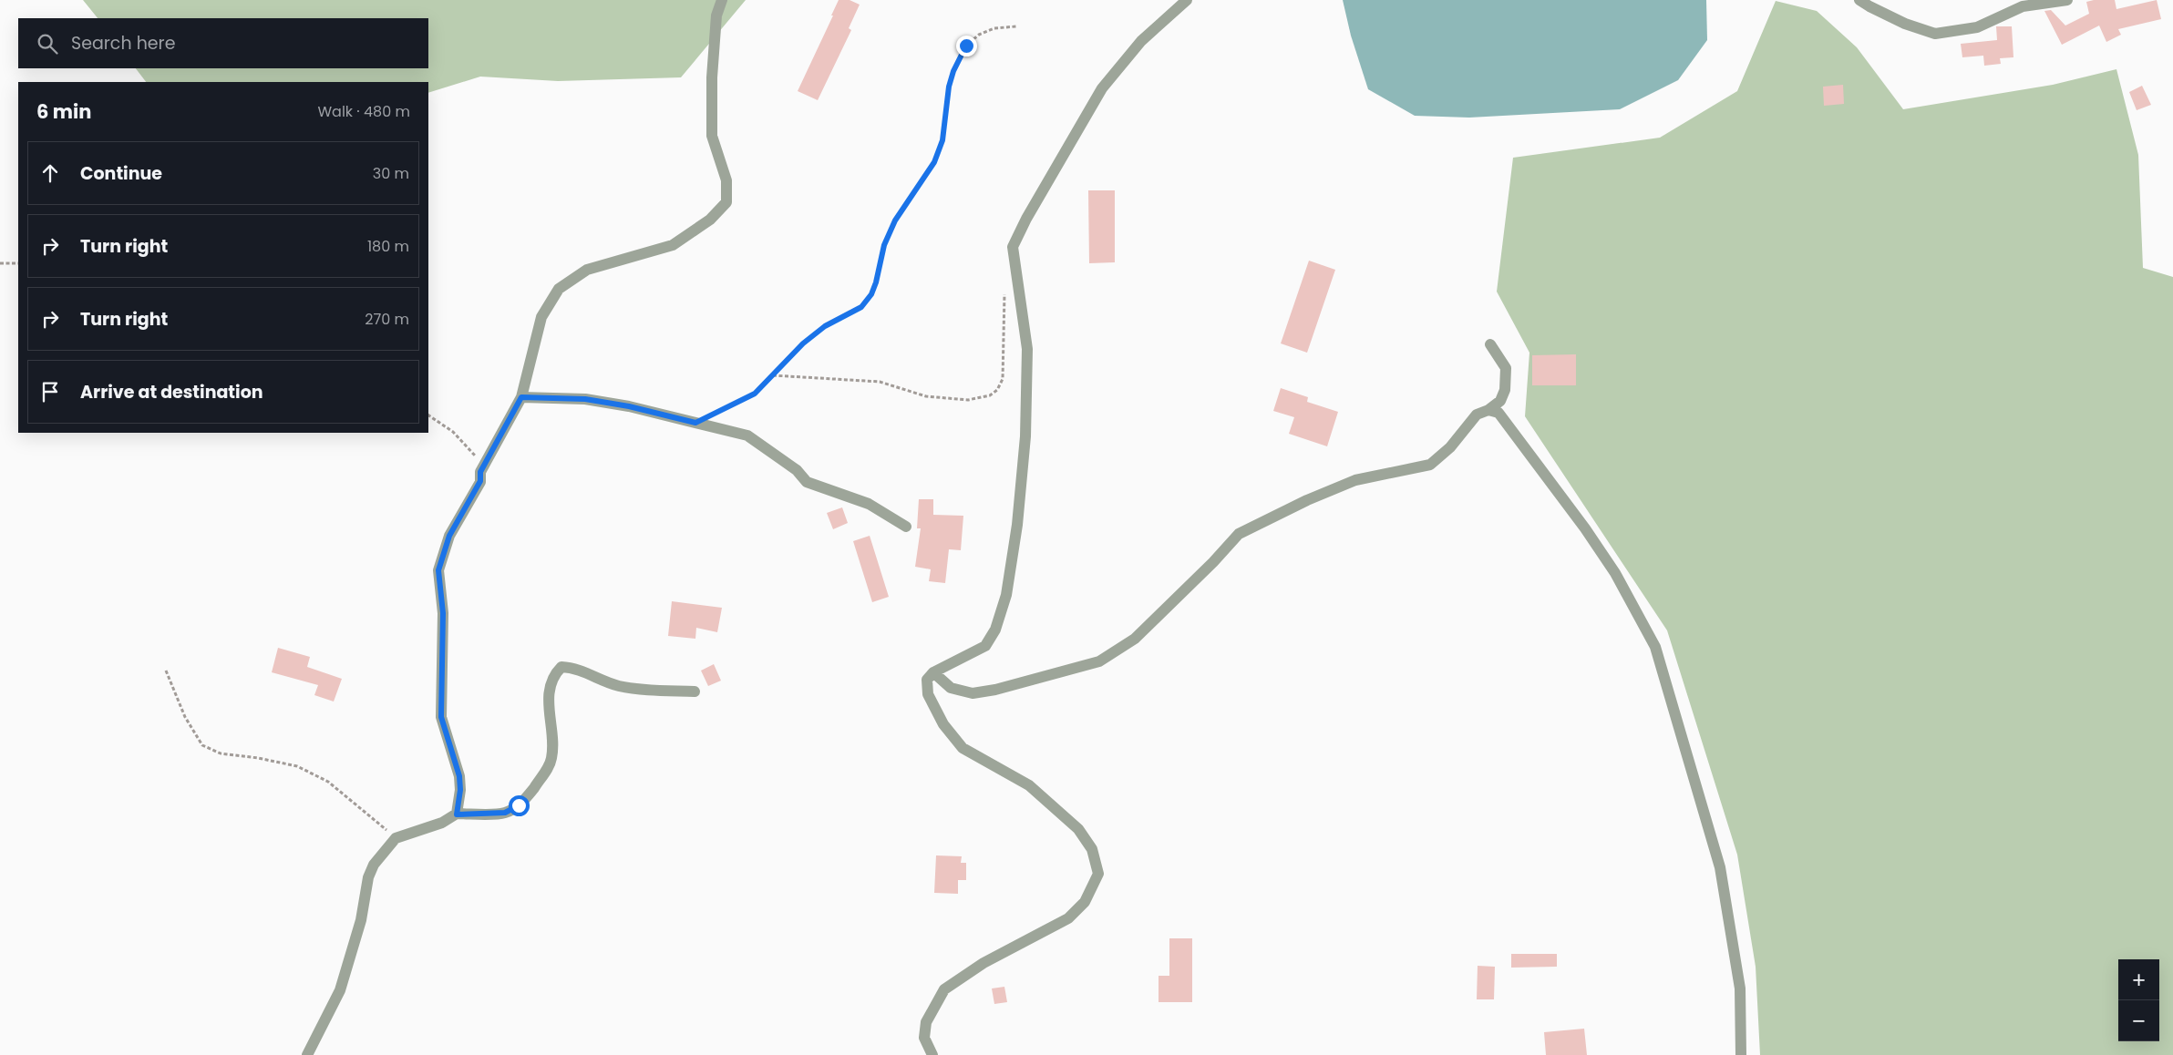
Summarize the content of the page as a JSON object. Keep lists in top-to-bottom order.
{
  "page": {
    "search": "Search here",
    "heading": ["6 min", "Walk · 480 m"],
    "list": [
      ["Continue", "30 m"],
      ["Turn right", "180 m"],
      ["Turn right", "270 m"],
      "Arrive at destination"
    ],
    "map_buttons": ["+", "−"]
  }
}
